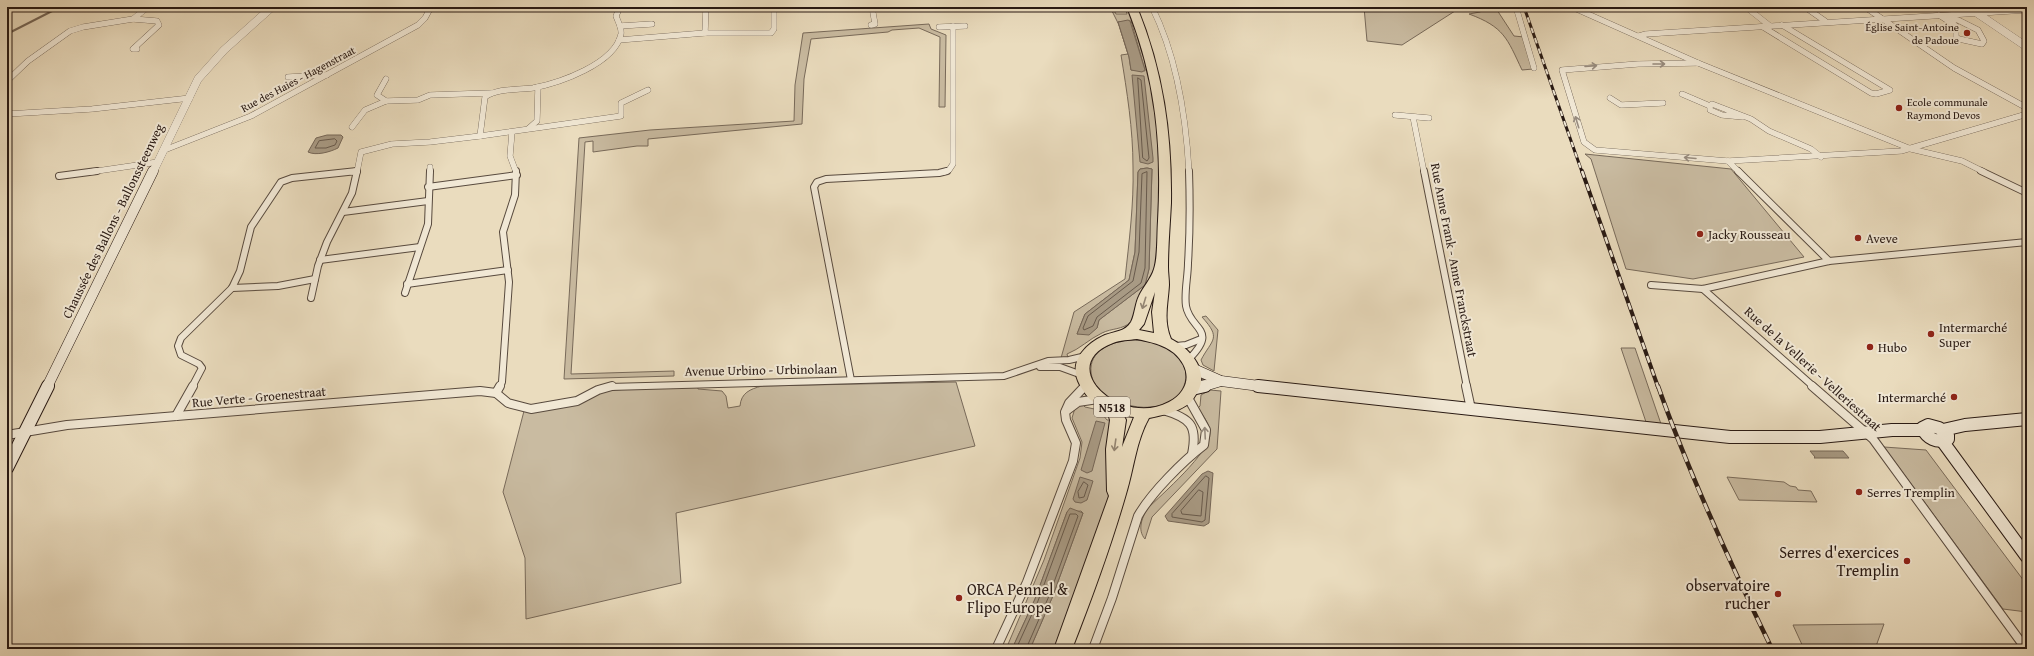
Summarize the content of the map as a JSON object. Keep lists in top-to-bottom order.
{
  "streets": {
    "highway": ["N518"],
    "main road": ["Chaussée des Ballons - Ballonssteenweg"],
    "street": [
      "Rue des Haies - Hagenstraat",
      "Rue Anne Frank - Anne Franckstraat",
      "Rue de la Vellerie - Velleriestraat",
      "Avenue Urbino - Urbinolaan",
      "Rue Verte - Groenestraat"
    ]
  },
  "crossings": [
    ["Rue des Haies - Hagenstraat", "Chaussée des Ballons - Ballonssteenweg"],
    ["Chaussée des Ballons - Ballonssteenweg", "Rue Verte - Groenestraat"],
    ["Avenue Urbino - Urbinolaan", "Rue Verte - Groenestraat"],
    ["Avenue Urbino - Urbinolaan", "N518"]
  ],
  "places": [
    "Église Saint-Antoine de Padoue",
    "Ecole communale Raymond Devos",
    "Jacky Rousseau",
    "Aveve",
    "Intermarché Super",
    "Hubo",
    "Intermarché",
    "Serres Tremplin",
    "Serres d'exercices Tremplin",
    "observatoire rucher",
    "ORCA Pennel & Flipo Europe"
  ]
}
